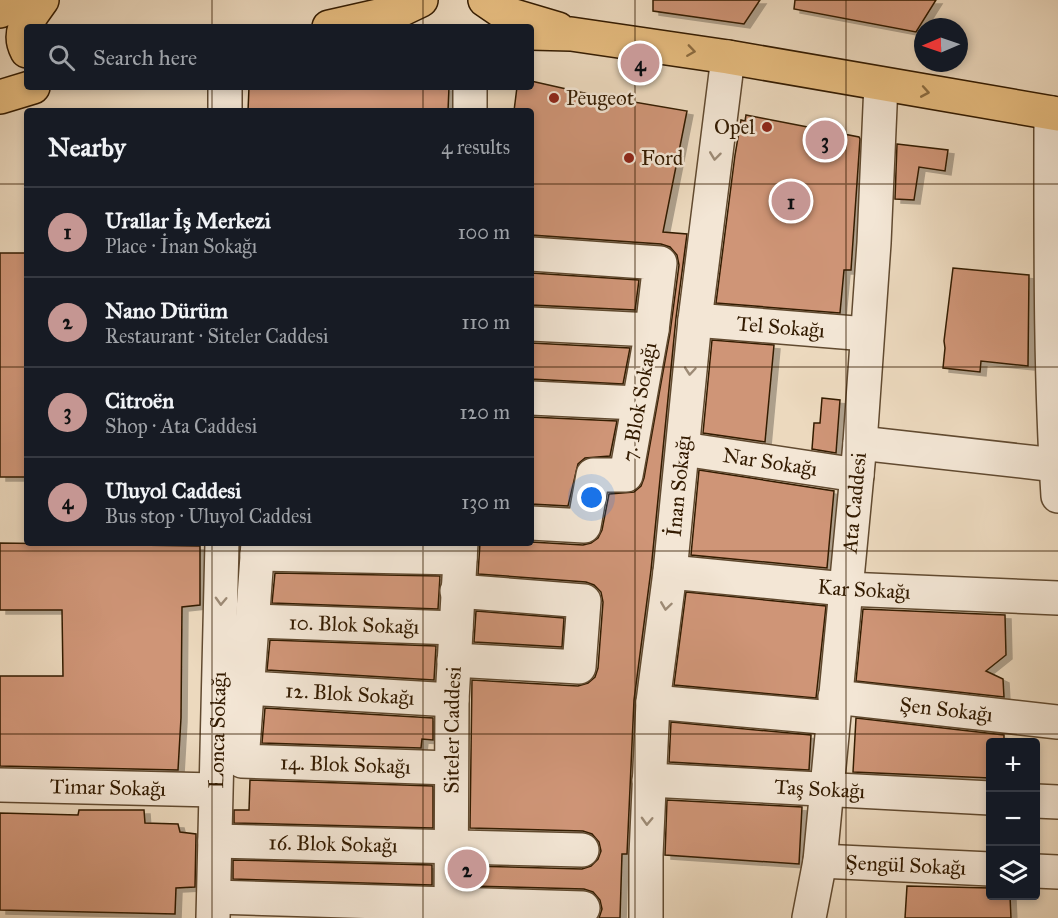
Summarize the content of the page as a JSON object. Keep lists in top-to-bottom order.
{
  "streets": {
    "street": [
      "Tel Sokağı",
      "7. Blok Sokağı",
      "Nar Sokağı",
      "İnan Sokağı",
      "Ata Caddesi",
      "Kar Sokağı",
      "10. Blok Sokağı",
      "12. Blok Sokağı",
      "Şen Sokağı",
      "Lonca Sokağı",
      "Siteler Caddesi",
      "14. Blok Sokağı",
      "Timar Sokağı",
      "Taş Sokağı",
      "16. Blok Sokağı",
      "Şengül Sokağı"
    ]
  },
  "crossings": [
    ["Tel Sokağı", "İnan Sokağı"],
    ["Tel Sokağı", "Ata Caddesi"],
    ["Nar Sokağı", "İnan Sokağı"],
    ["Nar Sokağı", "Ata Caddesi"],
    ["İnan Sokağı", "Kar Sokağı"],
    ["İnan Sokağı", "Şen Sokağı"],
    ["İnan Sokağı", "Taş Sokağı"],
    ["Ata Caddesi", "Kar Sokağı"],
    ["Ata Caddesi", "Şen Sokağı"],
    ["Ata Caddesi", "Taş Sokağı"],
    ["Ata Caddesi", "Şengül Sokağı"],
    ["10. Blok Sokağı", "Siteler Caddesi"],
    ["12. Blok Sokağı", "Siteler Caddesi"],
    ["12. Blok Sokağı", "14. Blok Sokağı"],
    ["Lonca Sokağı", "Timar Sokağı"],
    ["Lonca Sokağı", "16. Blok Sokağı"],
    ["Siteler Caddesi", "14. Blok Sokağı"],
    ["Siteler Caddesi", "16. Blok Sokağı"]
  ],
  "one_way": ["İnan Sokağı"],
  "places": ["Peugeot", "Opel", "Ford"],
  "north": "left",
  "page": {
    "search": "Search here",
    "pins": [
      "4",
      "3",
      "1",
      "2"
    ],
    "heading": ["Nearby", "4 results"],
    "list": [
      {
        "mark": "1",
        "name": "Urallar İş Merkezi",
        "note": "Place · İnan Sokağı",
        "value": "100 m"
      },
      {
        "mark": "2",
        "name": "Nano Dürüm",
        "note": "Restaurant · Siteler Caddesi",
        "value": "110 m"
      },
      {
        "mark": "3",
        "name": "Citroën",
        "note": "Shop · Ata Caddesi",
        "value": "120 m"
      },
      {
        "mark": "4",
        "name": "Uluyol Caddesi",
        "note": "Bus stop · Uluyol Caddesi",
        "value": "130 m"
      }
    ],
    "map_buttons": ["+", "−"]
  }
}
